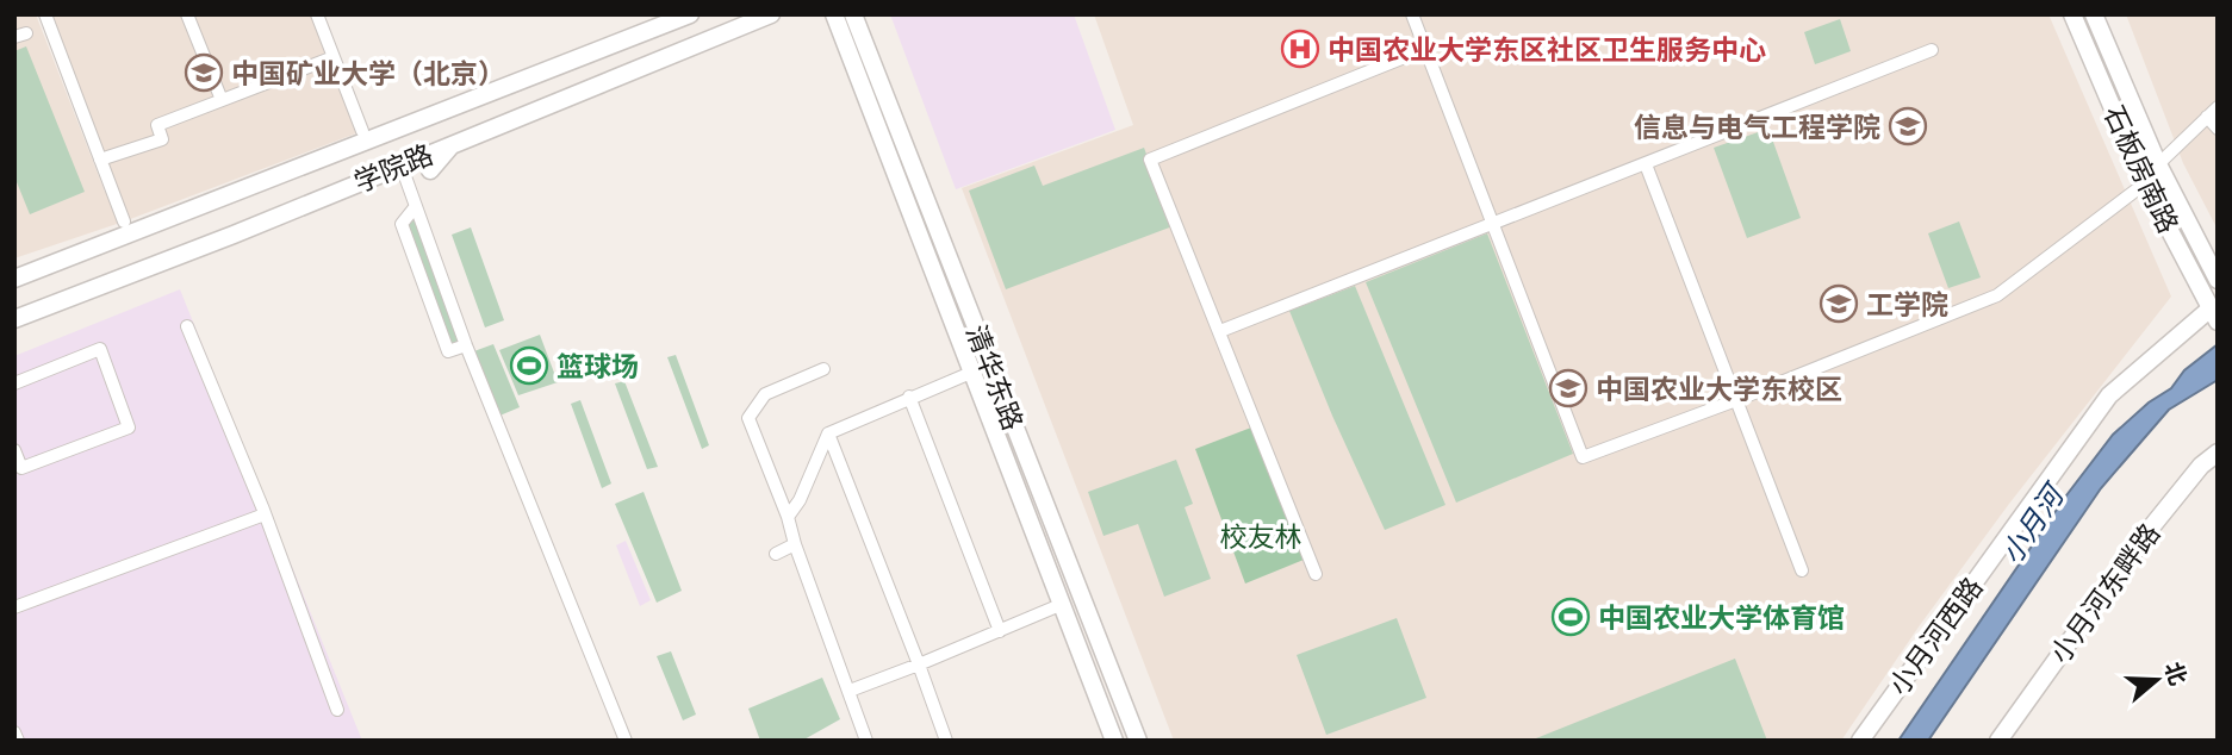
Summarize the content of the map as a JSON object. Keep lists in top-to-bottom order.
{
  "streets": {
    "main road": [
      "学院路",
      "石板房南路",
      "清华东路",
      "小月河东畔路",
      "小月河西路"
    ]
  },
  "crossings": [
    ["石板房南路", "小月河西路"]
  ],
  "water": ["小月河"],
  "parks": ["校友林"],
  "places": {
    "hospital": ["中国农业大学东区社区卫生服务中心"],
    "school or university": [
      "中国矿业大学（北京）",
      "信息与电气工程学院",
      "工学院",
      "中国农业大学东校区"
    ],
    "sports": ["篮球场", "中国农业大学体育馆"]
  },
  "north": "right"
}
